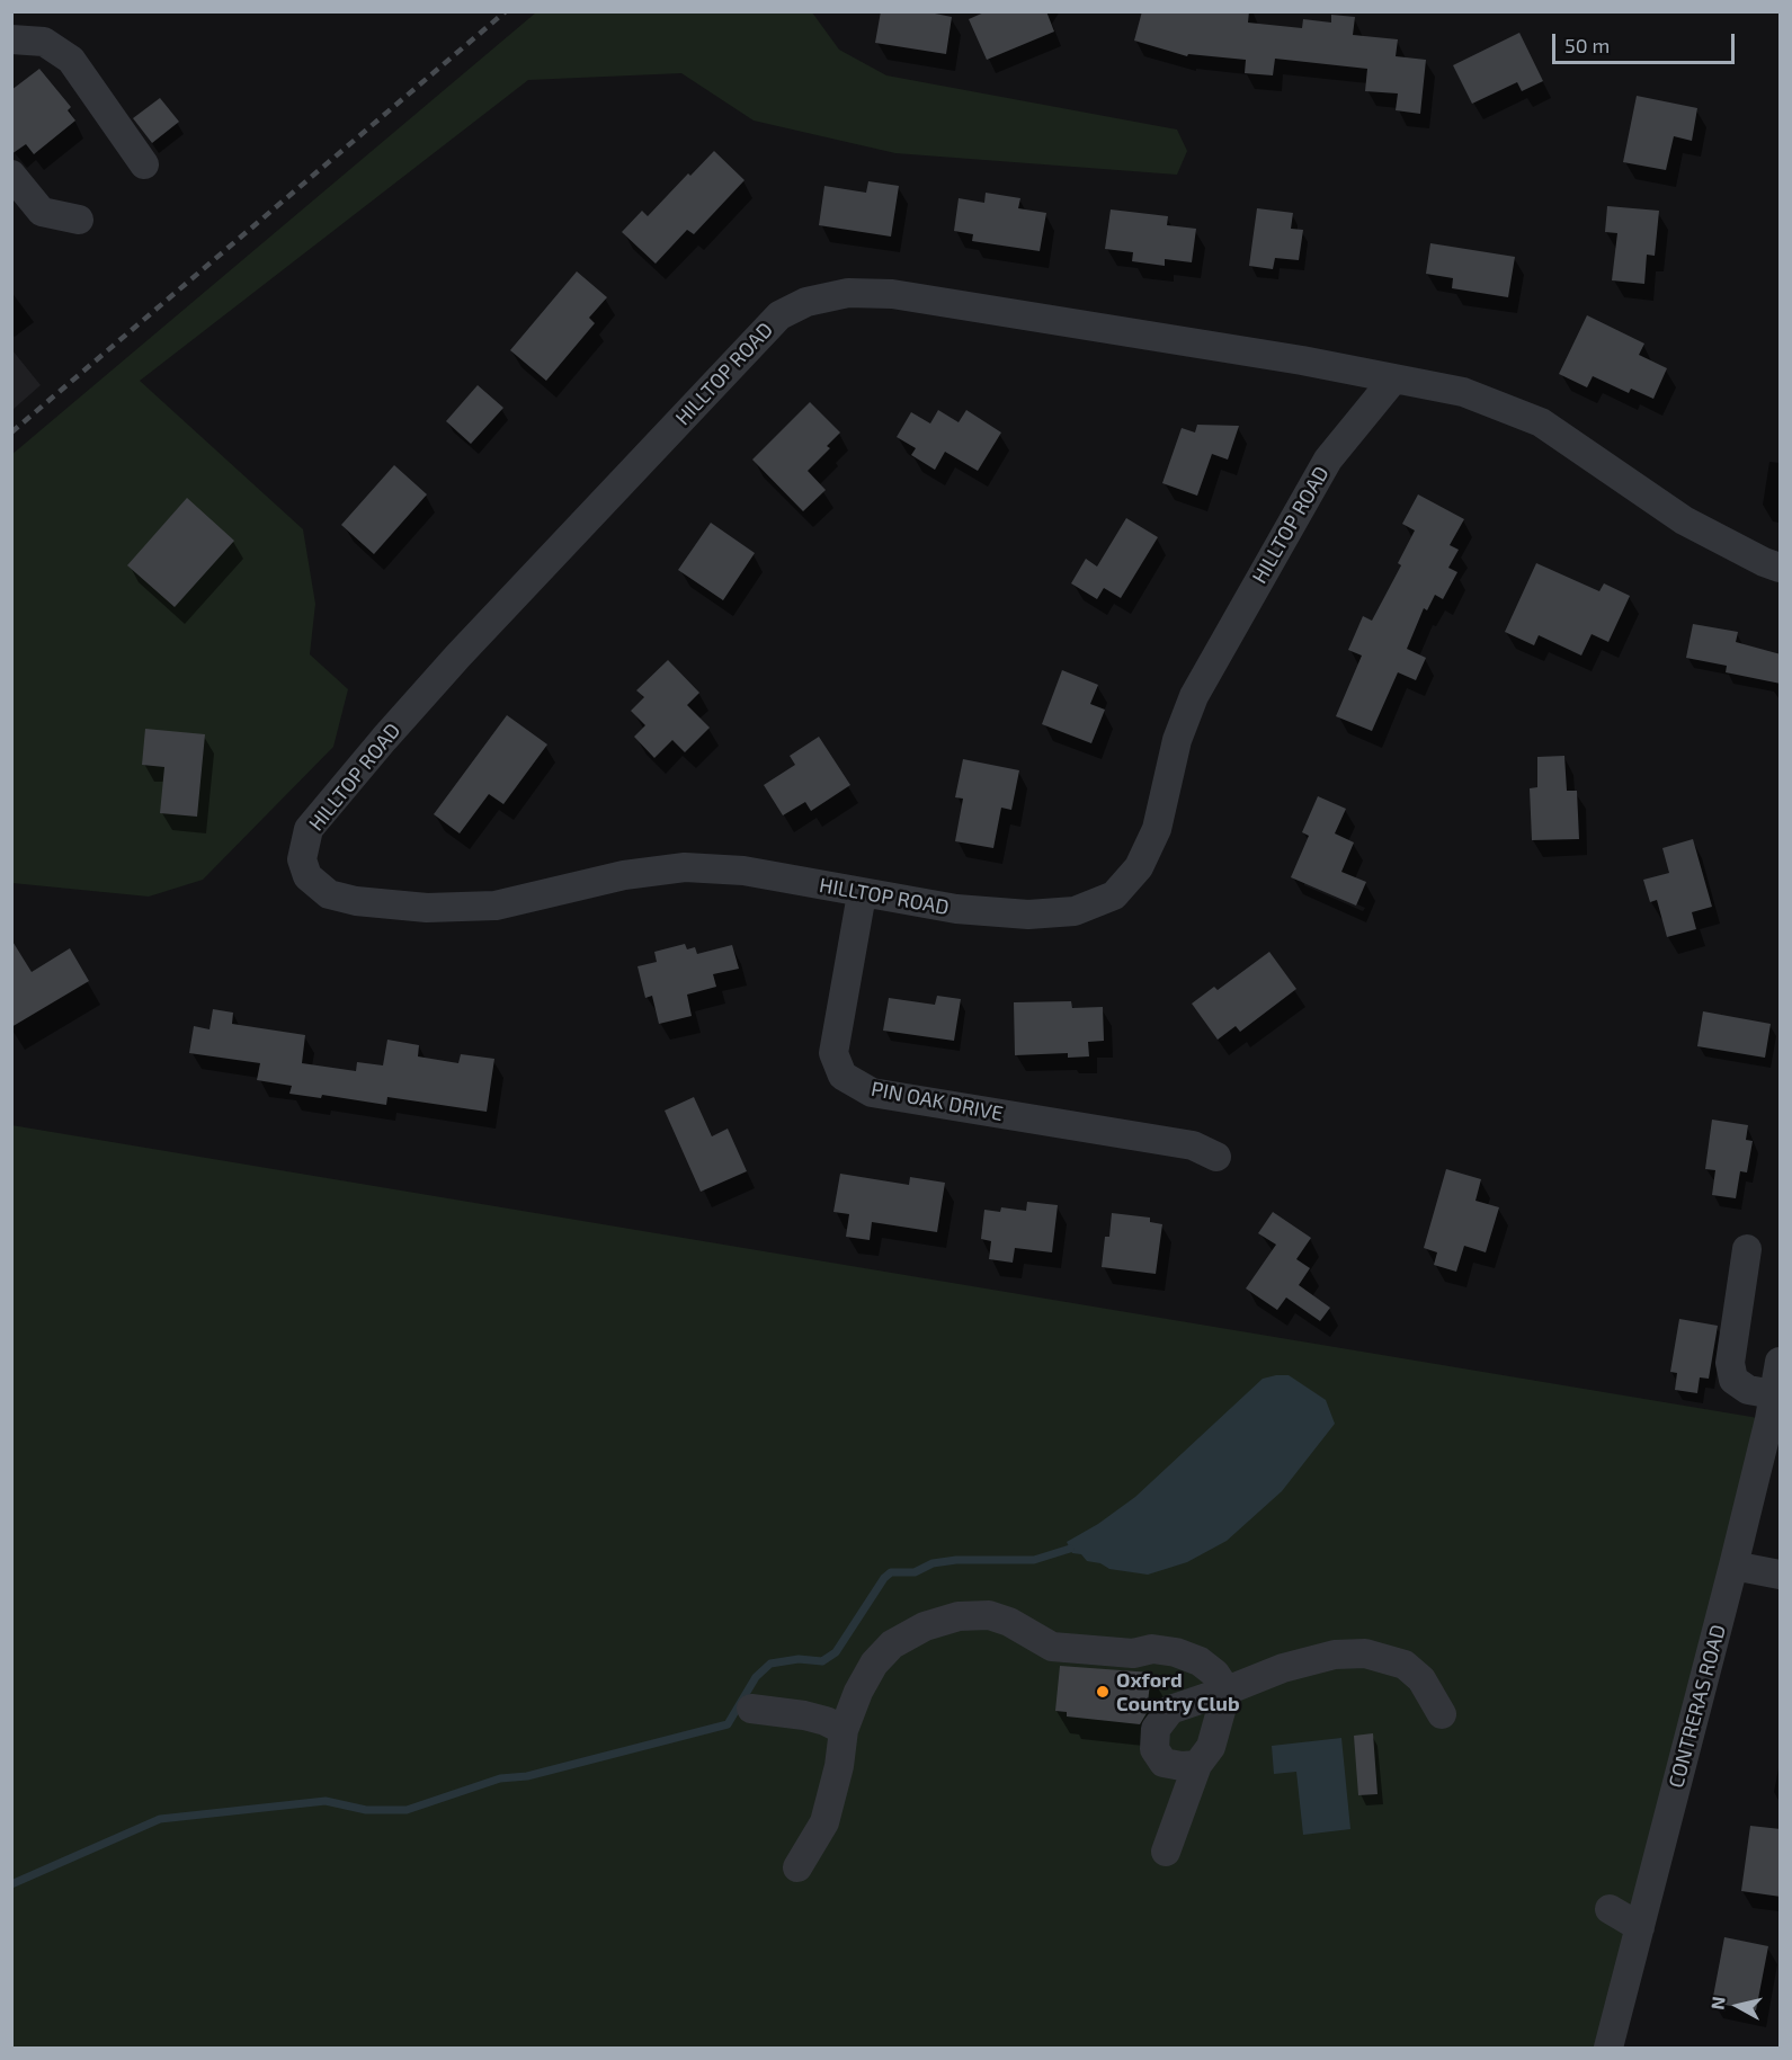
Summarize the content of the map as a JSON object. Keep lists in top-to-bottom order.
{
  "streets": {
    "street": ["HILLTOP ROAD", "PIN OAK DRIVE", "CONTRERAS ROAD"]
  },
  "crossings": [
    ["HILLTOP ROAD", "PIN OAK DRIVE"]
  ],
  "places": ["Oxford Country Club"],
  "scale_bar": "50 m",
  "north": "left"
}
